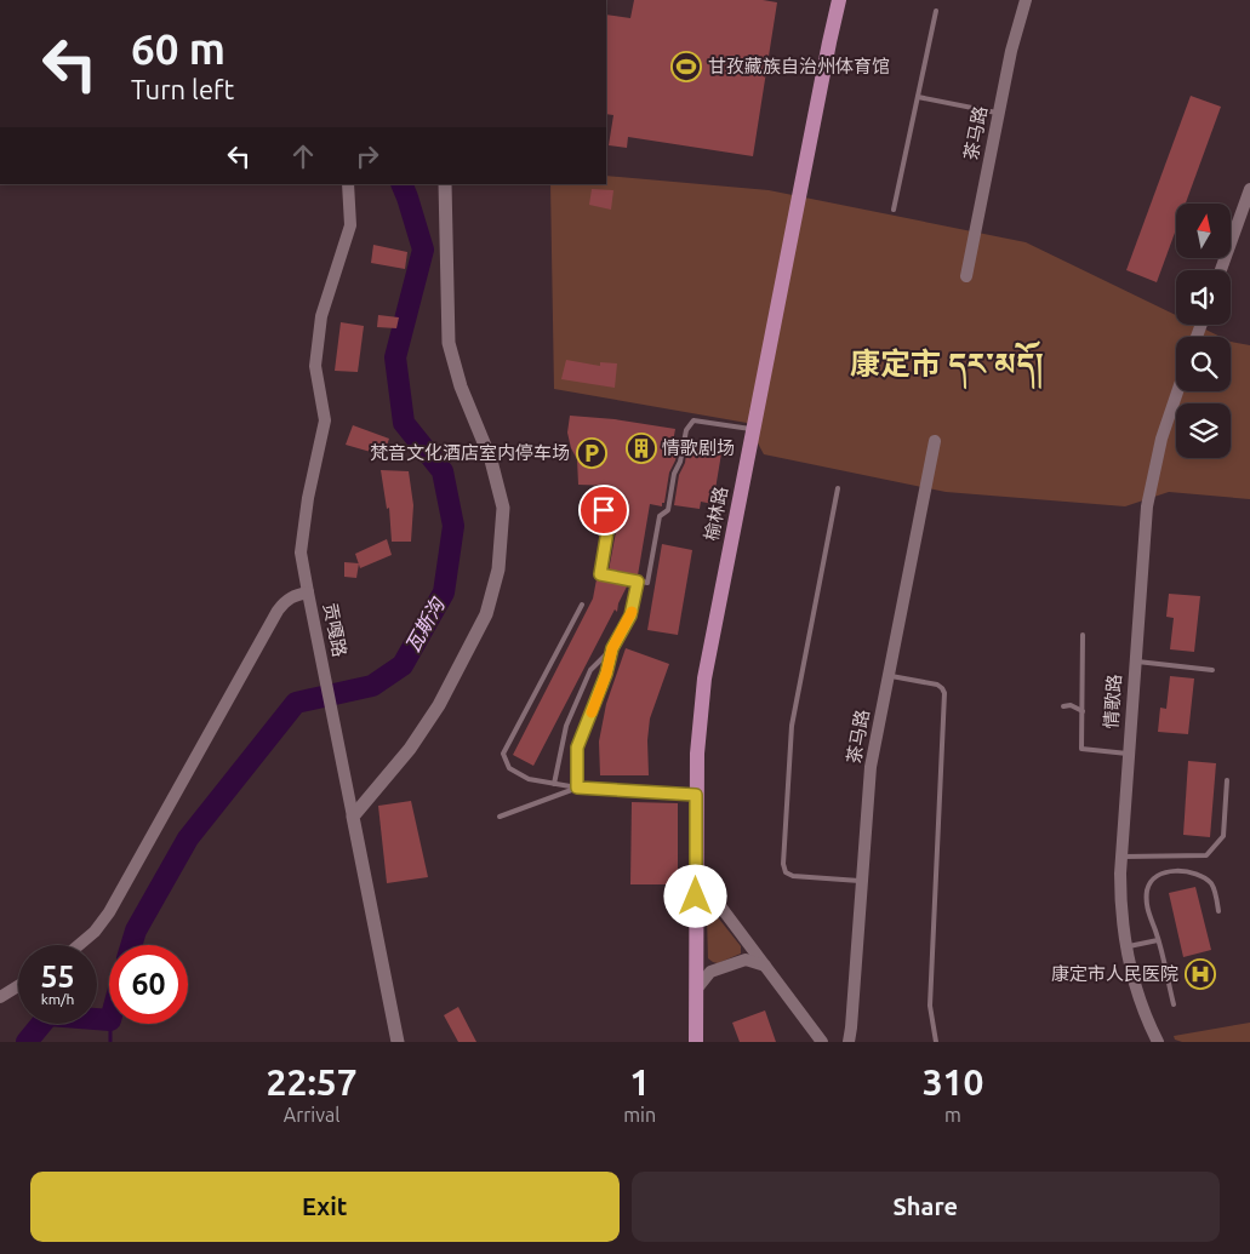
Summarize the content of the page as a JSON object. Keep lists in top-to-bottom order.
{
  "streets": {
    "main road": ["榆林路", "贡嘎路"],
    "street": ["茶马路", "情歌路"]
  },
  "districts": ["康定市 དར་མདོ།"],
  "water": ["瓦斯沟"],
  "places": {
    "sports": ["甘孜藏族自治州体育馆"],
    "building": ["情歌剧场"],
    "parking": ["梵音文化酒店室内停车场"],
    "hospital": ["康定市人民医院"]
  },
  "north": "top",
  "page": {
    "turn": ["60 m", "Turn left"],
    "speed": "55 km/h",
    "limit": "60",
    "eta": [
      "22:57",
      "Arrival",
      "1",
      "min",
      "310",
      "m"
    ],
    "buttons": ["Exit", "Share"]
  }
}
